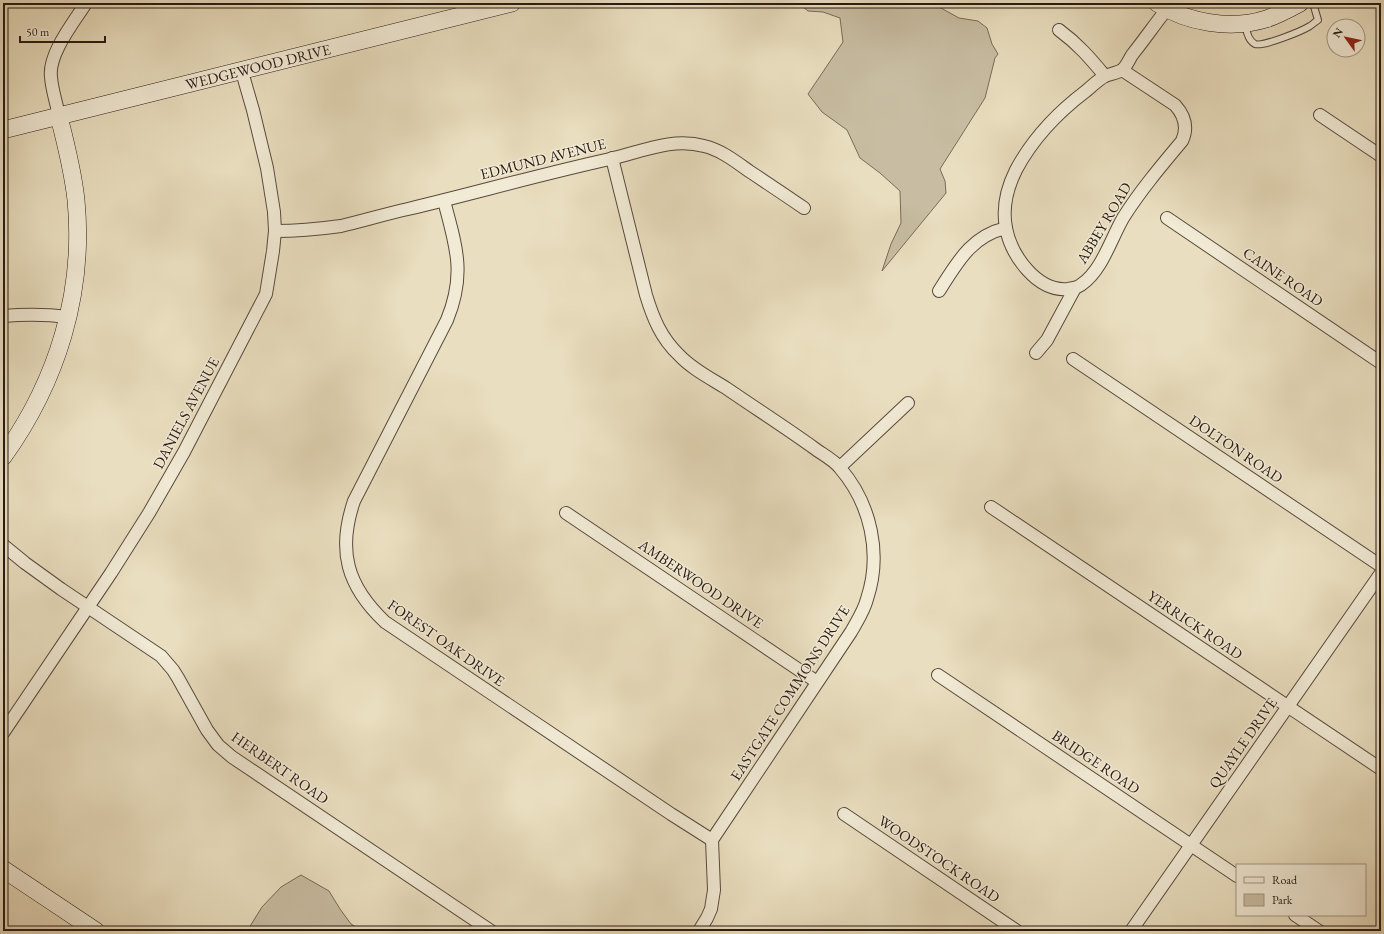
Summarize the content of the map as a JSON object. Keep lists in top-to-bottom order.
{
  "streets": {
    "street": [
      "WEDGEWOOD DRIVE",
      "EDMUND AVENUE",
      "ABBEY ROAD",
      "CAINE ROAD",
      "DANIELS AVENUE",
      "DOLTON ROAD",
      "AMBERWOOD DRIVE",
      "YERRICK ROAD",
      "FOREST OAK DRIVE",
      "EASTGATE COMMONS DRIVE",
      "QUAYLE DRIVE",
      "BRIDGE ROAD",
      "HERBERT ROAD",
      "WOODSTOCK ROAD"
    ]
  },
  "crossings": [
    ["WEDGEWOOD DRIVE", "DANIELS AVENUE"],
    ["EDMUND AVENUE", "DANIELS AVENUE"],
    ["EDMUND AVENUE", "FOREST OAK DRIVE"],
    ["EDMUND AVENUE", "EASTGATE COMMONS DRIVE"],
    ["DANIELS AVENUE", "HERBERT ROAD"],
    ["AMBERWOOD DRIVE", "EASTGATE COMMONS DRIVE"],
    ["YERRICK ROAD", "QUAYLE DRIVE"],
    ["FOREST OAK DRIVE", "EASTGATE COMMONS DRIVE"],
    ["QUAYLE DRIVE", "BRIDGE ROAD"]
  ],
  "legend": ["Road", "Park"],
  "scale_bar": "50 m",
  "north": "top left"
}
